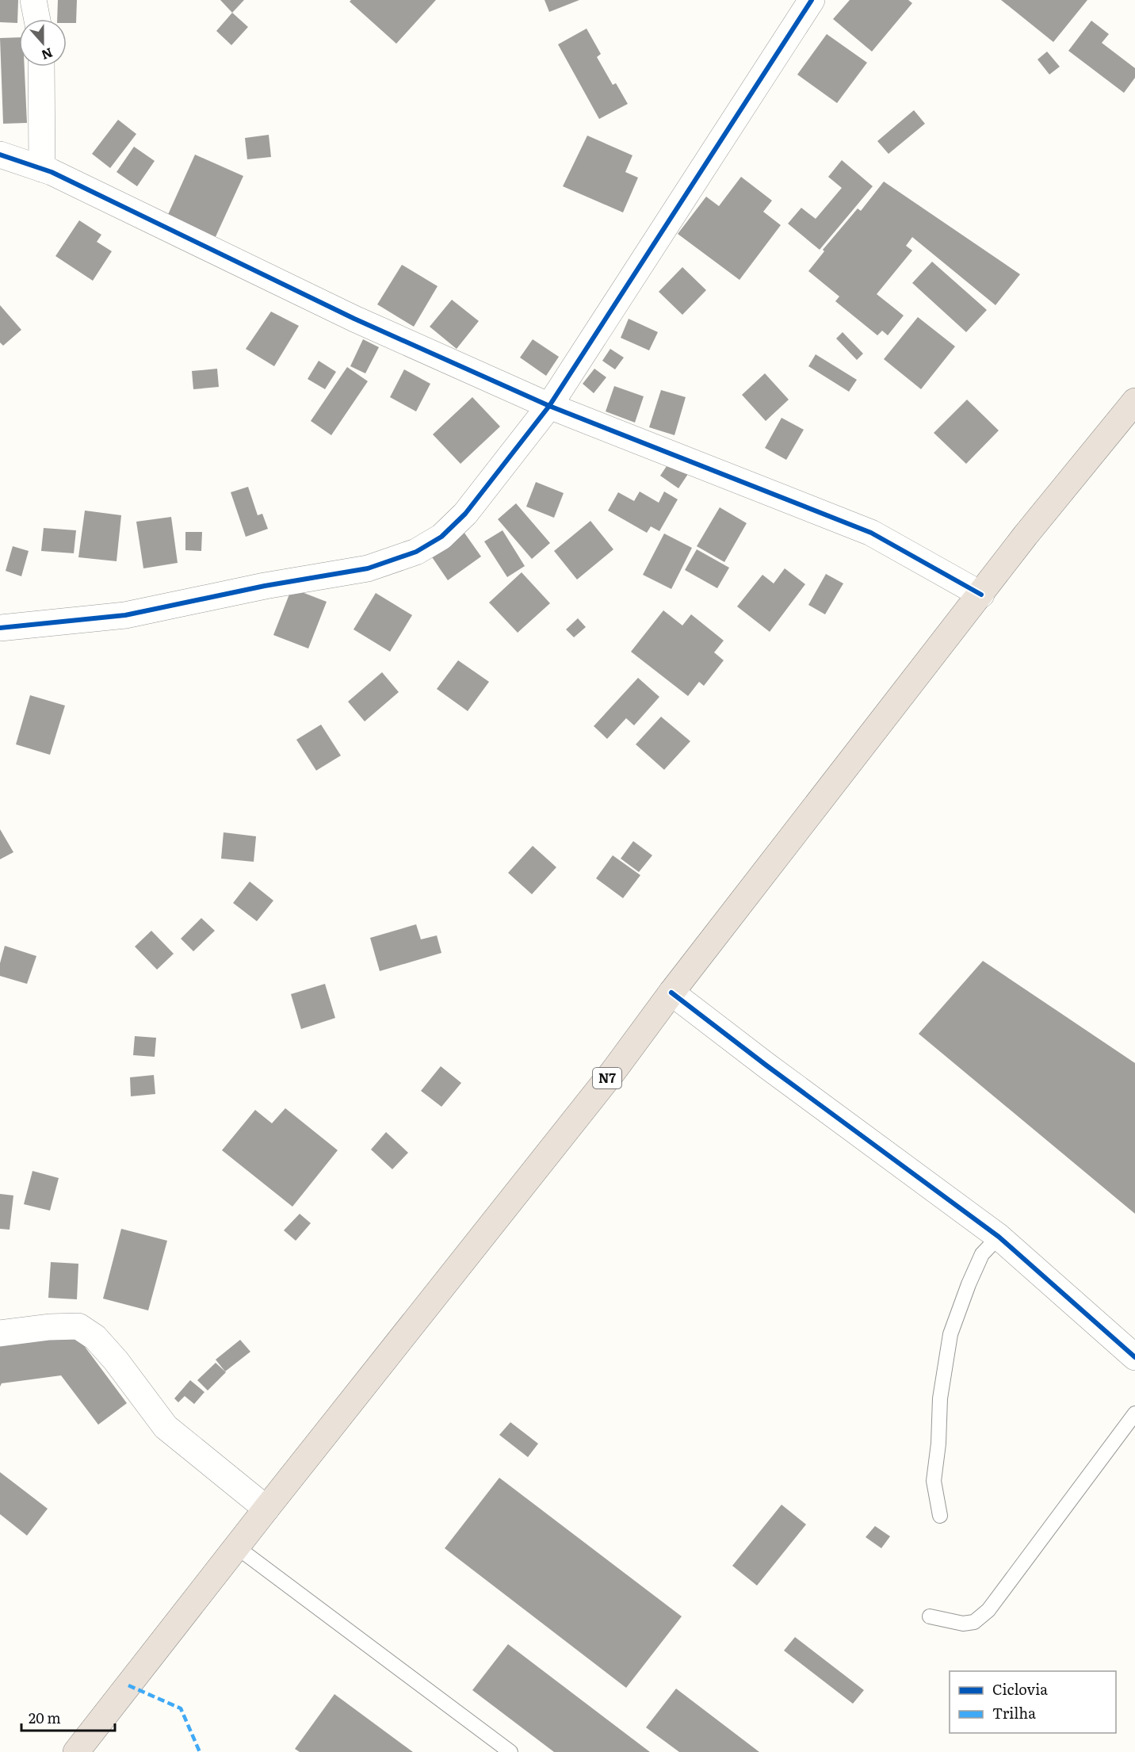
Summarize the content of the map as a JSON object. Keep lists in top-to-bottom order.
{
  "streets": {
    "highway": ["N7"]
  },
  "legend": ["Ciclovia", "Trilha"],
  "scale_bar": "20 m",
  "north": "bottom"
}
